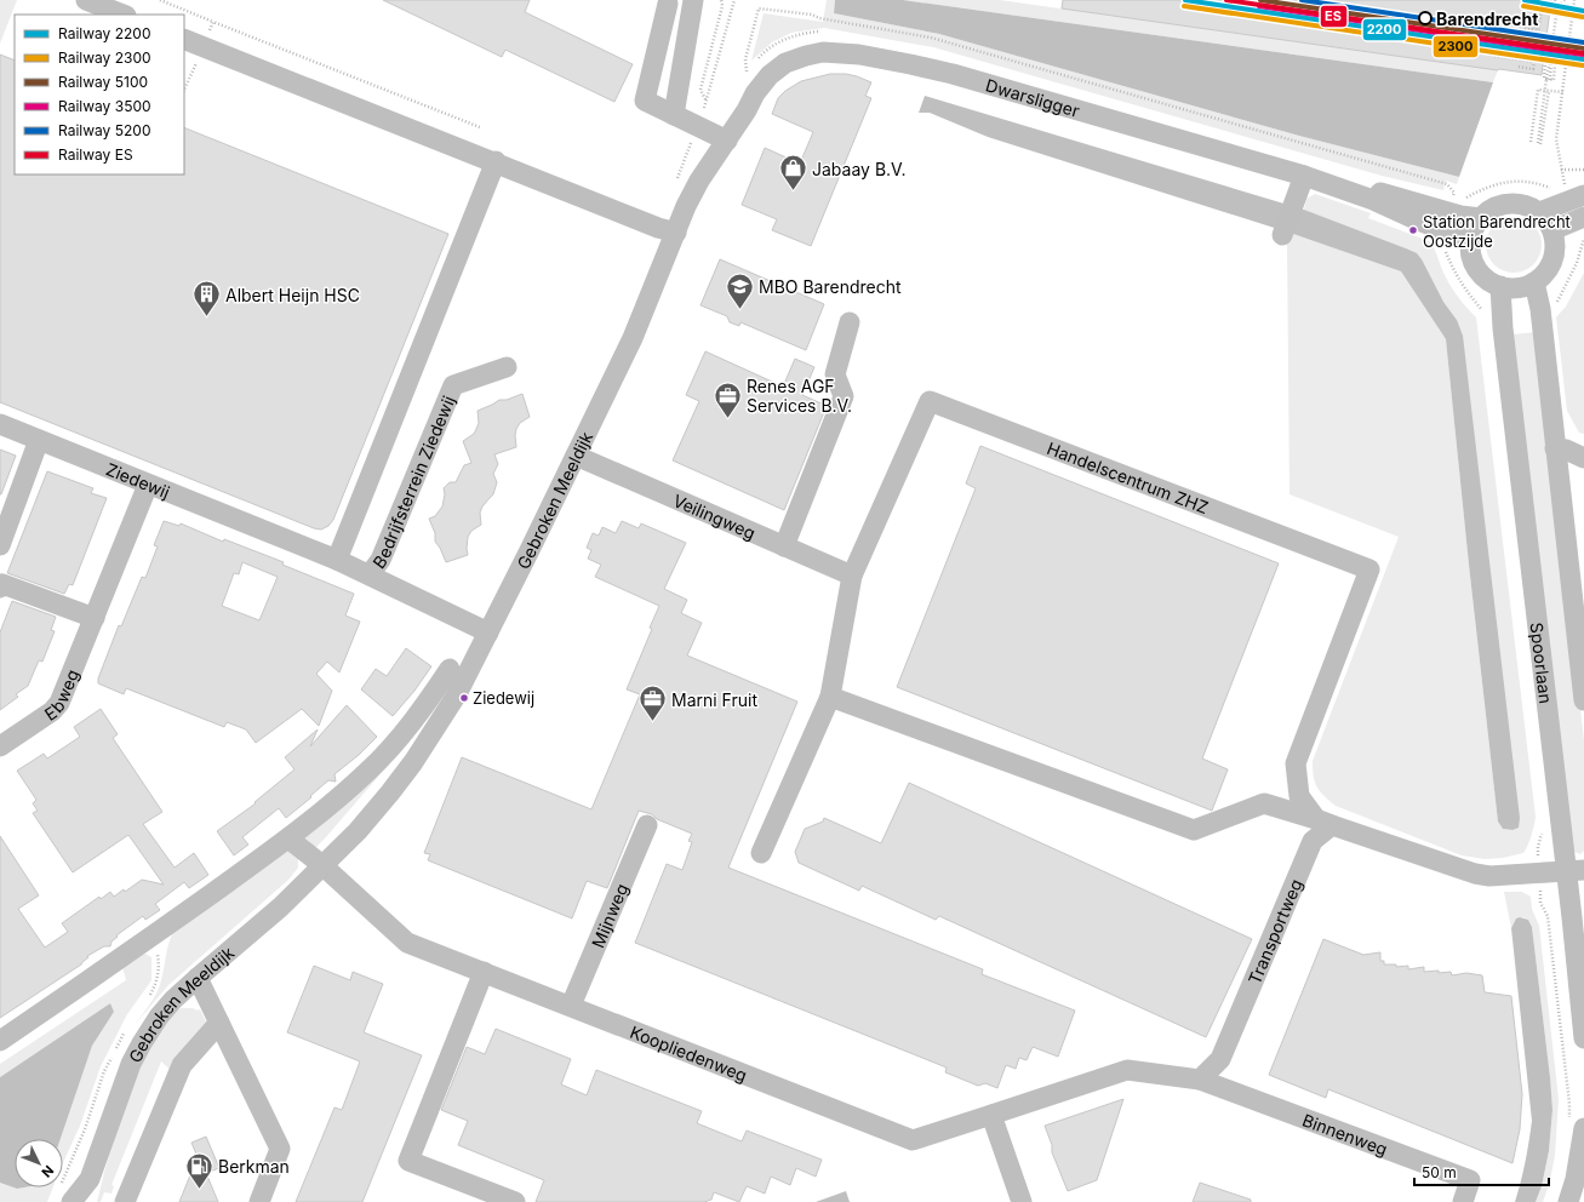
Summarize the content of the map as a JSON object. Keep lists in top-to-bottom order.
{
  "streets": {
    "street": [
      "Dwarsligger",
      "Handelscentrum ZHZ",
      "Ziedewij",
      "Bedrijfsterrein Ziedewij",
      "Gebroken Meeldijk",
      "Veilingweg",
      "Spoorlaan",
      "Ebweg",
      "Mijnweg",
      "Transportweg",
      "Koopliedenweg",
      "Binnenweg"
    ]
  },
  "crossings": [
    ["Dwarsligger", "Gebroken Meeldijk"],
    ["Dwarsligger", "Spoorlaan"],
    ["Handelscentrum ZHZ", "Veilingweg"],
    ["Handelscentrum ZHZ", "Transportweg"],
    ["Ziedewij", "Bedrijfsterrein Ziedewij"],
    ["Ziedewij", "Gebroken Meeldijk"],
    ["Ziedewij", "Ebweg"],
    ["Gebroken Meeldijk", "Veilingweg"],
    ["Gebroken Meeldijk", "Koopliedenweg"],
    ["Mijnweg", "Koopliedenweg"],
    ["Transportweg", "Binnenweg"]
  ],
  "places": {
    "other": ["Barendrecht", "Station Barendrecht Oostzijde", "Ziedewij"],
    "shop": ["Jabaay B.V."],
    "school or university": ["MBO Barendrecht"],
    "building": ["Albert Heijn HSC"],
    "office": ["Renes AGF Services B.V.", "Marni Fruit"],
    "fuel station": ["Berkman"]
  },
  "lines": [
    "rail line 2200",
    "rail line 5100",
    "rail line 5200",
    "rail line ES",
    "rail line 2300",
    "rail line 3500"
  ],
  "legend": [
    "Railway 2200",
    "Railway 2300",
    "Railway 5100",
    "Railway 3500",
    "Railway 5200",
    "Railway ES"
  ],
  "scale_bar": "50 m",
  "north": "bottom right"
}
